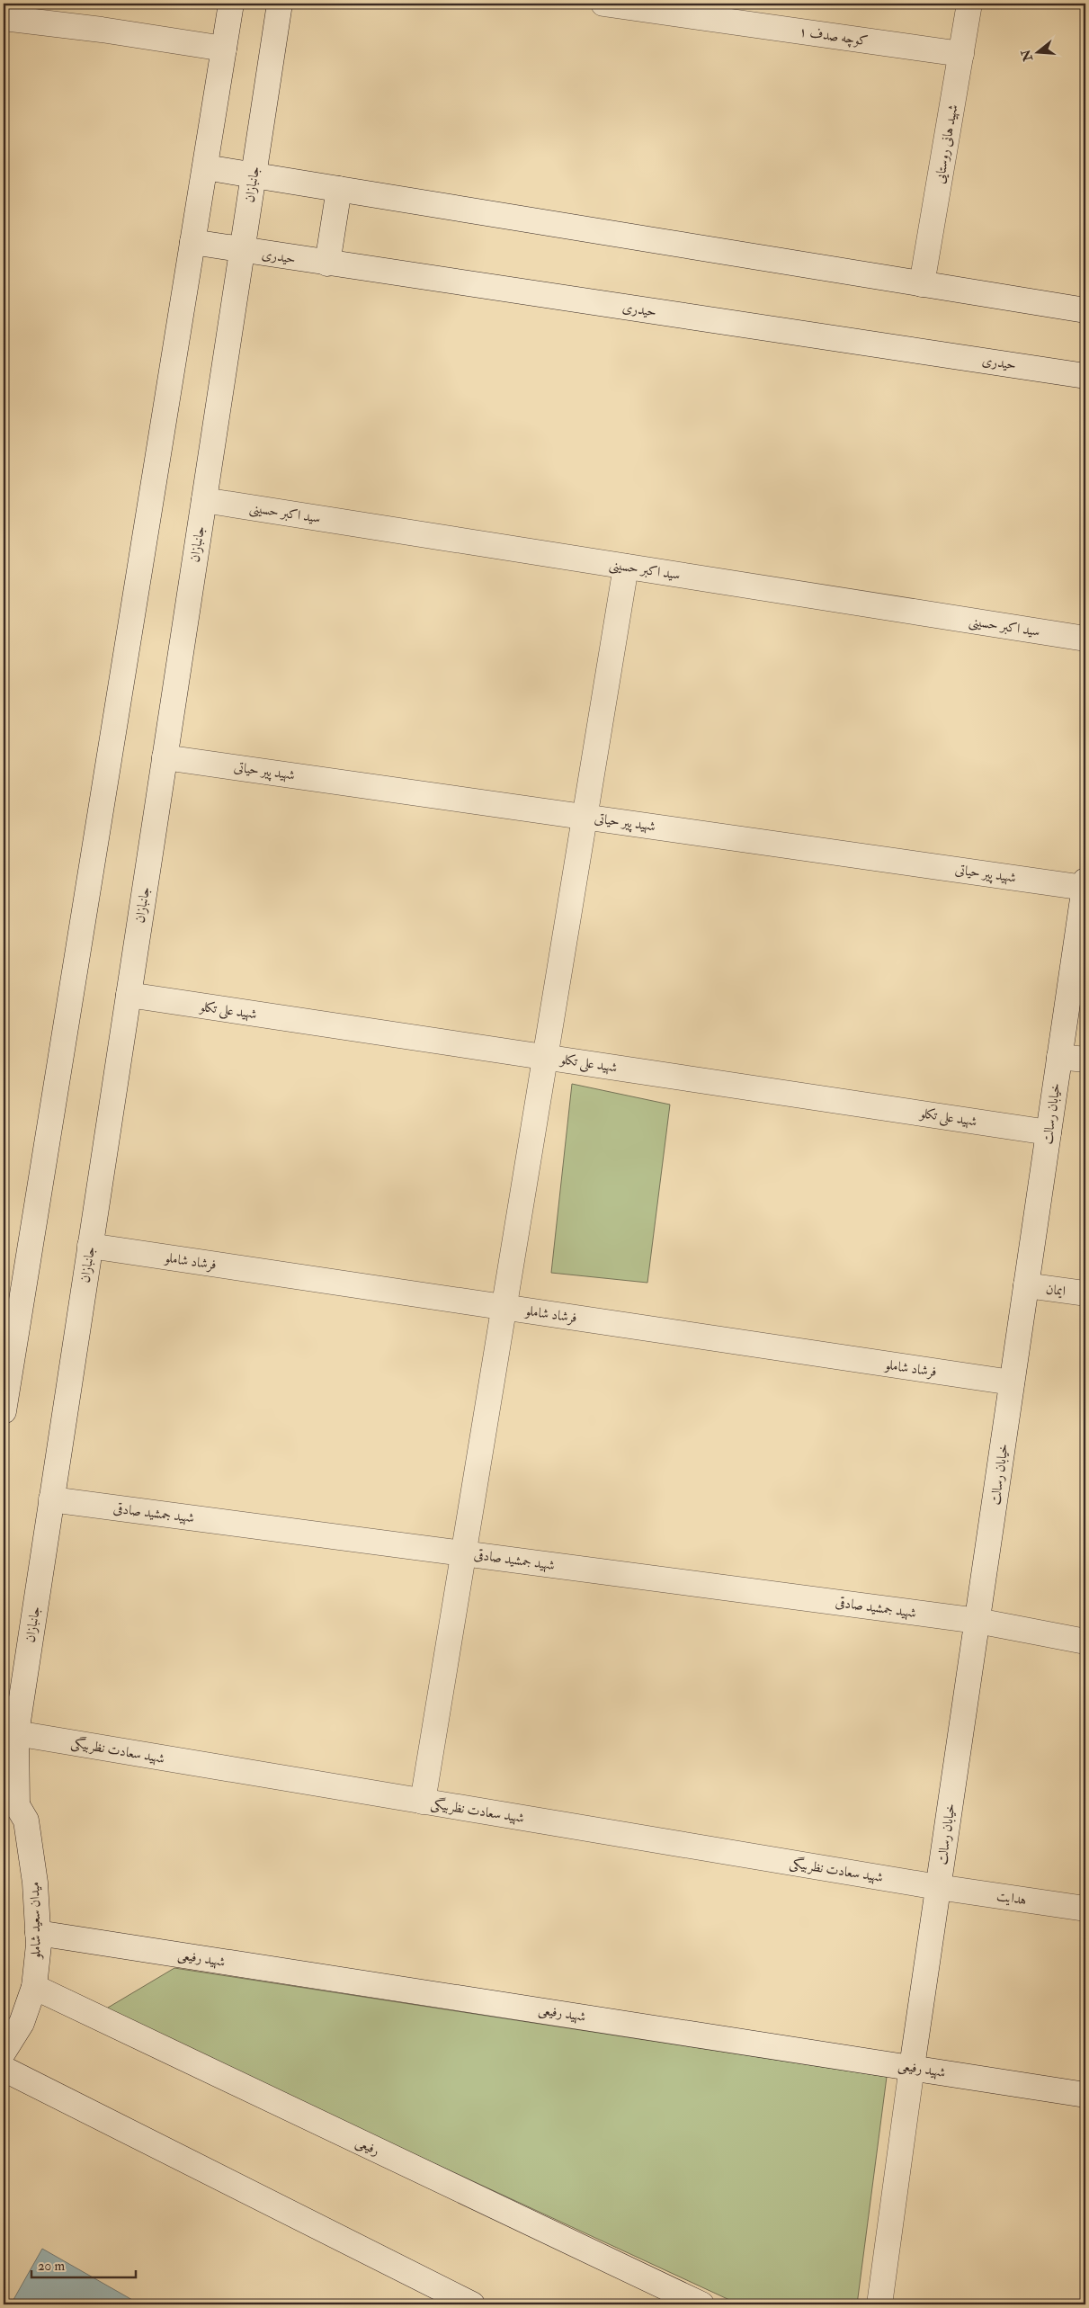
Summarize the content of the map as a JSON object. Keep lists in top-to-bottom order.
{
  "streets": {
    "street": [
      "کوچه صدف ۱",
      "شهید هانی روستایی",
      "جانبازان",
      "حیدری",
      "سید اکبر حسینی",
      "شهید پیر حیاتی",
      "شهید علی تکلو",
      "خیابان رسالت",
      "فرشاد شاملو",
      "ایمان",
      "شهید جمشید صادقی",
      "شهید سعادت نظربیگی",
      "هدایت",
      "میدان سعید شاملو",
      "شهید رفیعی",
      "رفیعی"
    ]
  },
  "crossings": [
    ["کوچه صدف ۱", "شهید هانی روستایی"],
    ["جانبازان", "حیدری"],
    ["جانبازان", "سید اکبر حسینی"],
    ["جانبازان", "شهید پیر حیاتی"],
    ["جانبازان", "شهید علی تکلو"],
    ["جانبازان", "فرشاد شاملو"],
    ["جانبازان", "شهید جمشید صادقی"],
    ["جانبازان", "شهید سعادت نظربیگی"],
    ["جانبازان", "میدان سعید شاملو"],
    ["شهید پیر حیاتی", "خیابان رسالت"],
    ["شهید علی تکلو", "خیابان رسالت"],
    ["خیابان رسالت", "فرشاد شاملو"],
    ["خیابان رسالت", "ایمان"],
    ["خیابان رسالت", "شهید جمشید صادقی"],
    ["خیابان رسالت", "شهید سعادت نظربیگی"],
    ["خیابان رسالت", "هدایت"],
    ["خیابان رسالت", "شهید رفیعی"],
    ["شهید سعادت نظربیگی", "هدایت"],
    ["میدان سعید شاملو", "شهید رفیعی"],
    ["میدان سعید شاملو", "رفیعی"]
  ],
  "scale_bar": "20 m",
  "north": "left"
}
